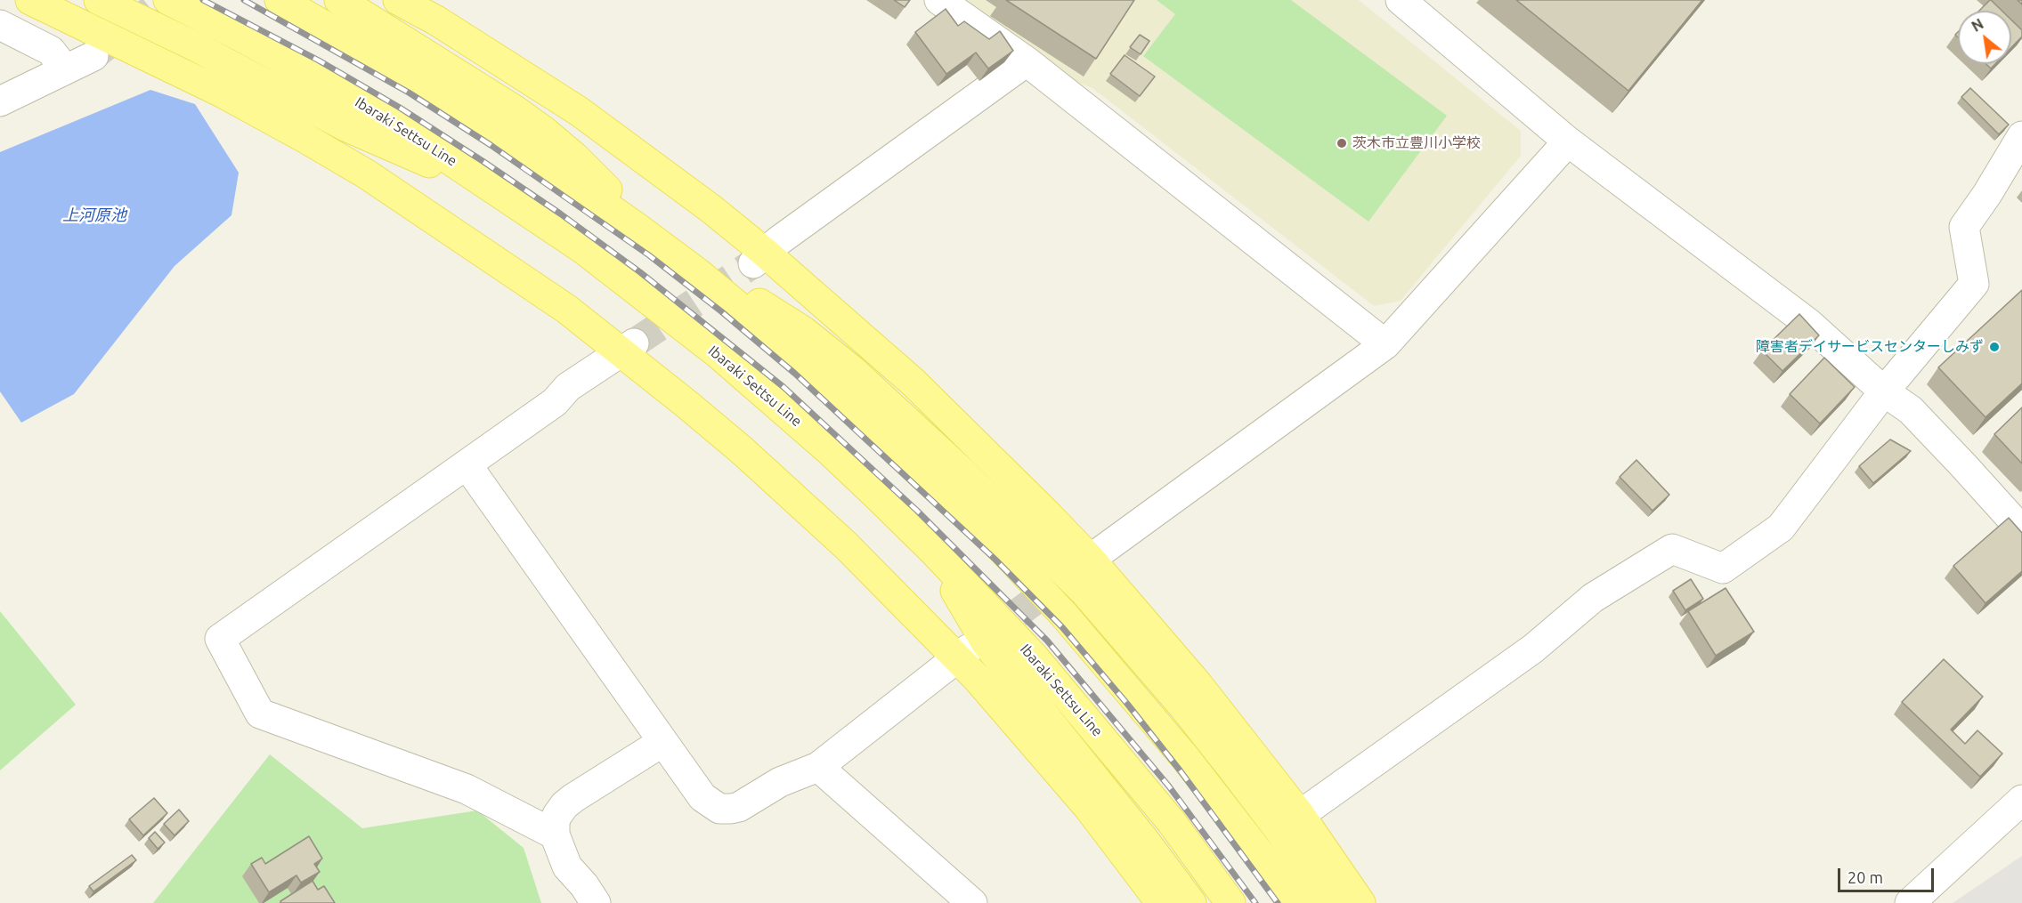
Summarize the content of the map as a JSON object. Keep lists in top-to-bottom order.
{
  "streets": {
    "main road": ["Ibaraki Settsu Line"]
  },
  "water": ["上河原池"],
  "places": ["茨木市立豊川小学校", "障害者デイサービスセンターしみず"],
  "scale_bar": "20 m",
  "north": "top left"
}
